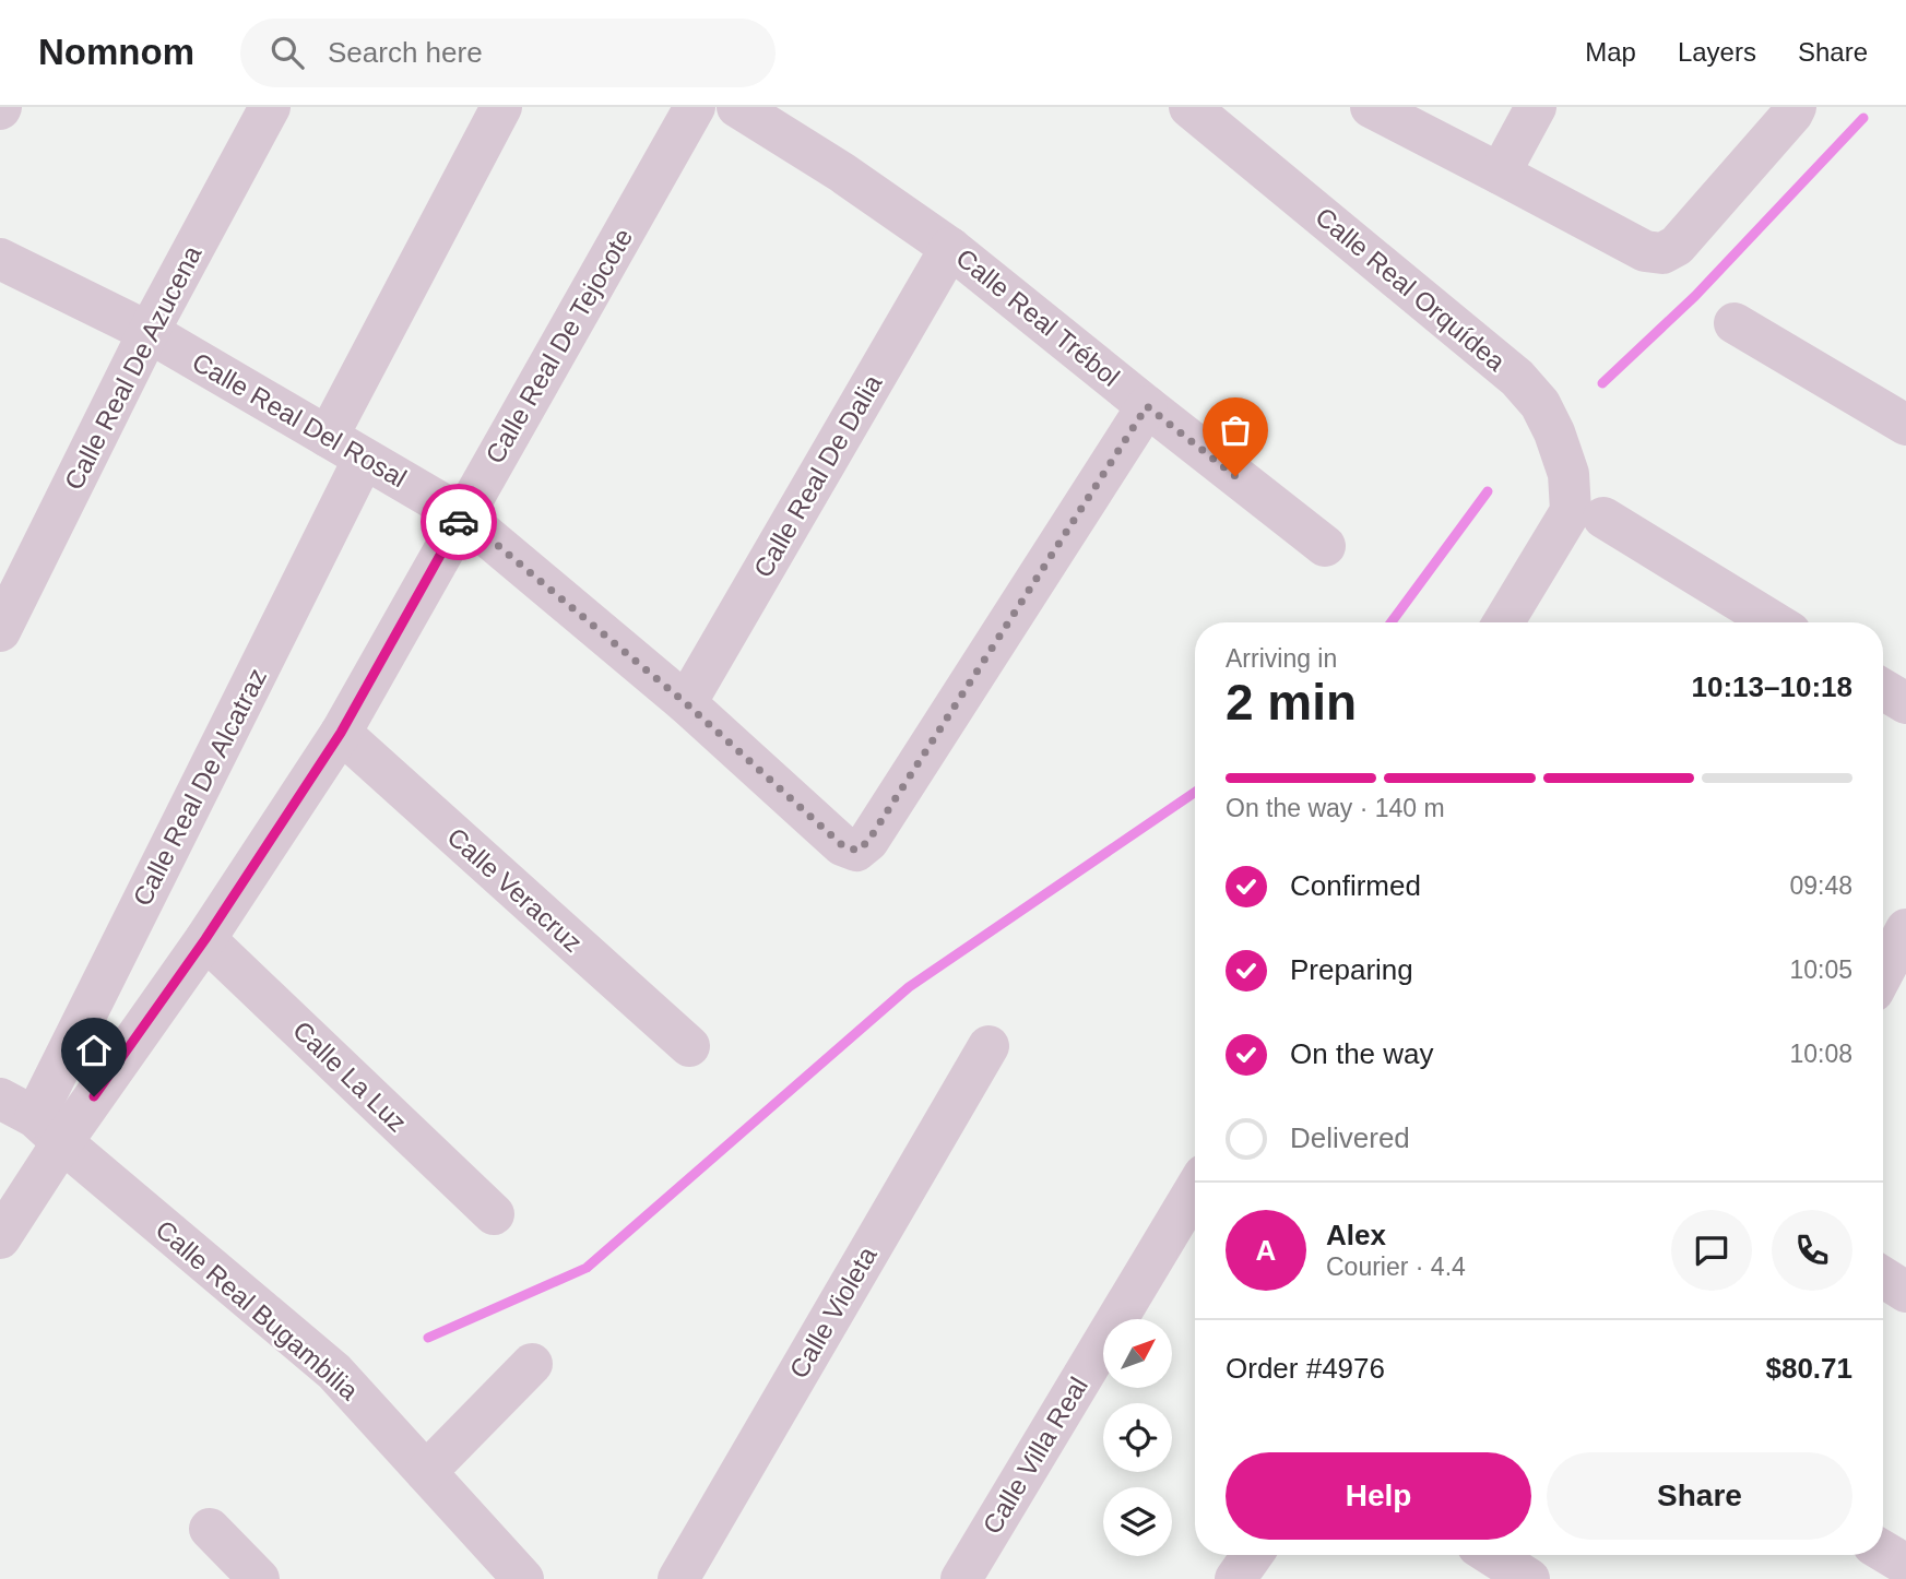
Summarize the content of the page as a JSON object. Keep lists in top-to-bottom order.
{
  "streets": {
    "street": [
      "Calle Real Orquídea",
      "Calle Real Trébol",
      "Calle Real De Tejocote",
      "Calle Real De Azucena",
      "Calle Real Del Rosal",
      "Calle Real De Dalia",
      "Calle Real De Alcatraz",
      "Calle Veracruz",
      "Calle La Luz",
      "Calle Real Bugambilia",
      "Calle Violeta",
      "Calle Villa Real"
    ]
  },
  "crossings": [
    ["Calle Real Trébol", "Calle Real Del Rosal"],
    ["Calle Real Trébol", "Calle Real De Dalia"],
    ["Calle Real De Tejocote", "Calle Real Del Rosal"],
    ["Calle Real De Tejocote", "Calle Real De Alcatraz"],
    ["Calle Real De Tejocote", "Calle Veracruz"],
    ["Calle Real De Tejocote", "Calle La Luz"],
    ["Calle Real De Tejocote", "Calle Real Bugambilia"],
    ["Calle Real De Azucena", "Calle Real Del Rosal"],
    ["Calle Real Del Rosal", "Calle Real De Dalia"],
    ["Calle Real Del Rosal", "Calle Real De Alcatraz"],
    ["Calle Real De Alcatraz", "Calle Real Bugambilia"]
  ],
  "north": "top right",
  "page": {
    "header": "Nomnom",
    "search": "Search here",
    "nav": ["Map", "Layers", "Share"],
    "heading": ["2 min", "Arriving in", "10:13–10:18"],
    "panel": [
      "Alex",
      "Courier · 4.4",
      "Order #4976",
      "$80.71"
    ],
    "bar": "On the way · 140 m",
    "list": [
      ["Confirmed", "09:48"],
      ["Preparing", "10:05"],
      ["On the way", "10:08"],
      "Delivered"
    ],
    "round": "A",
    "buttons": ["Help", "Share"]
  }
}
